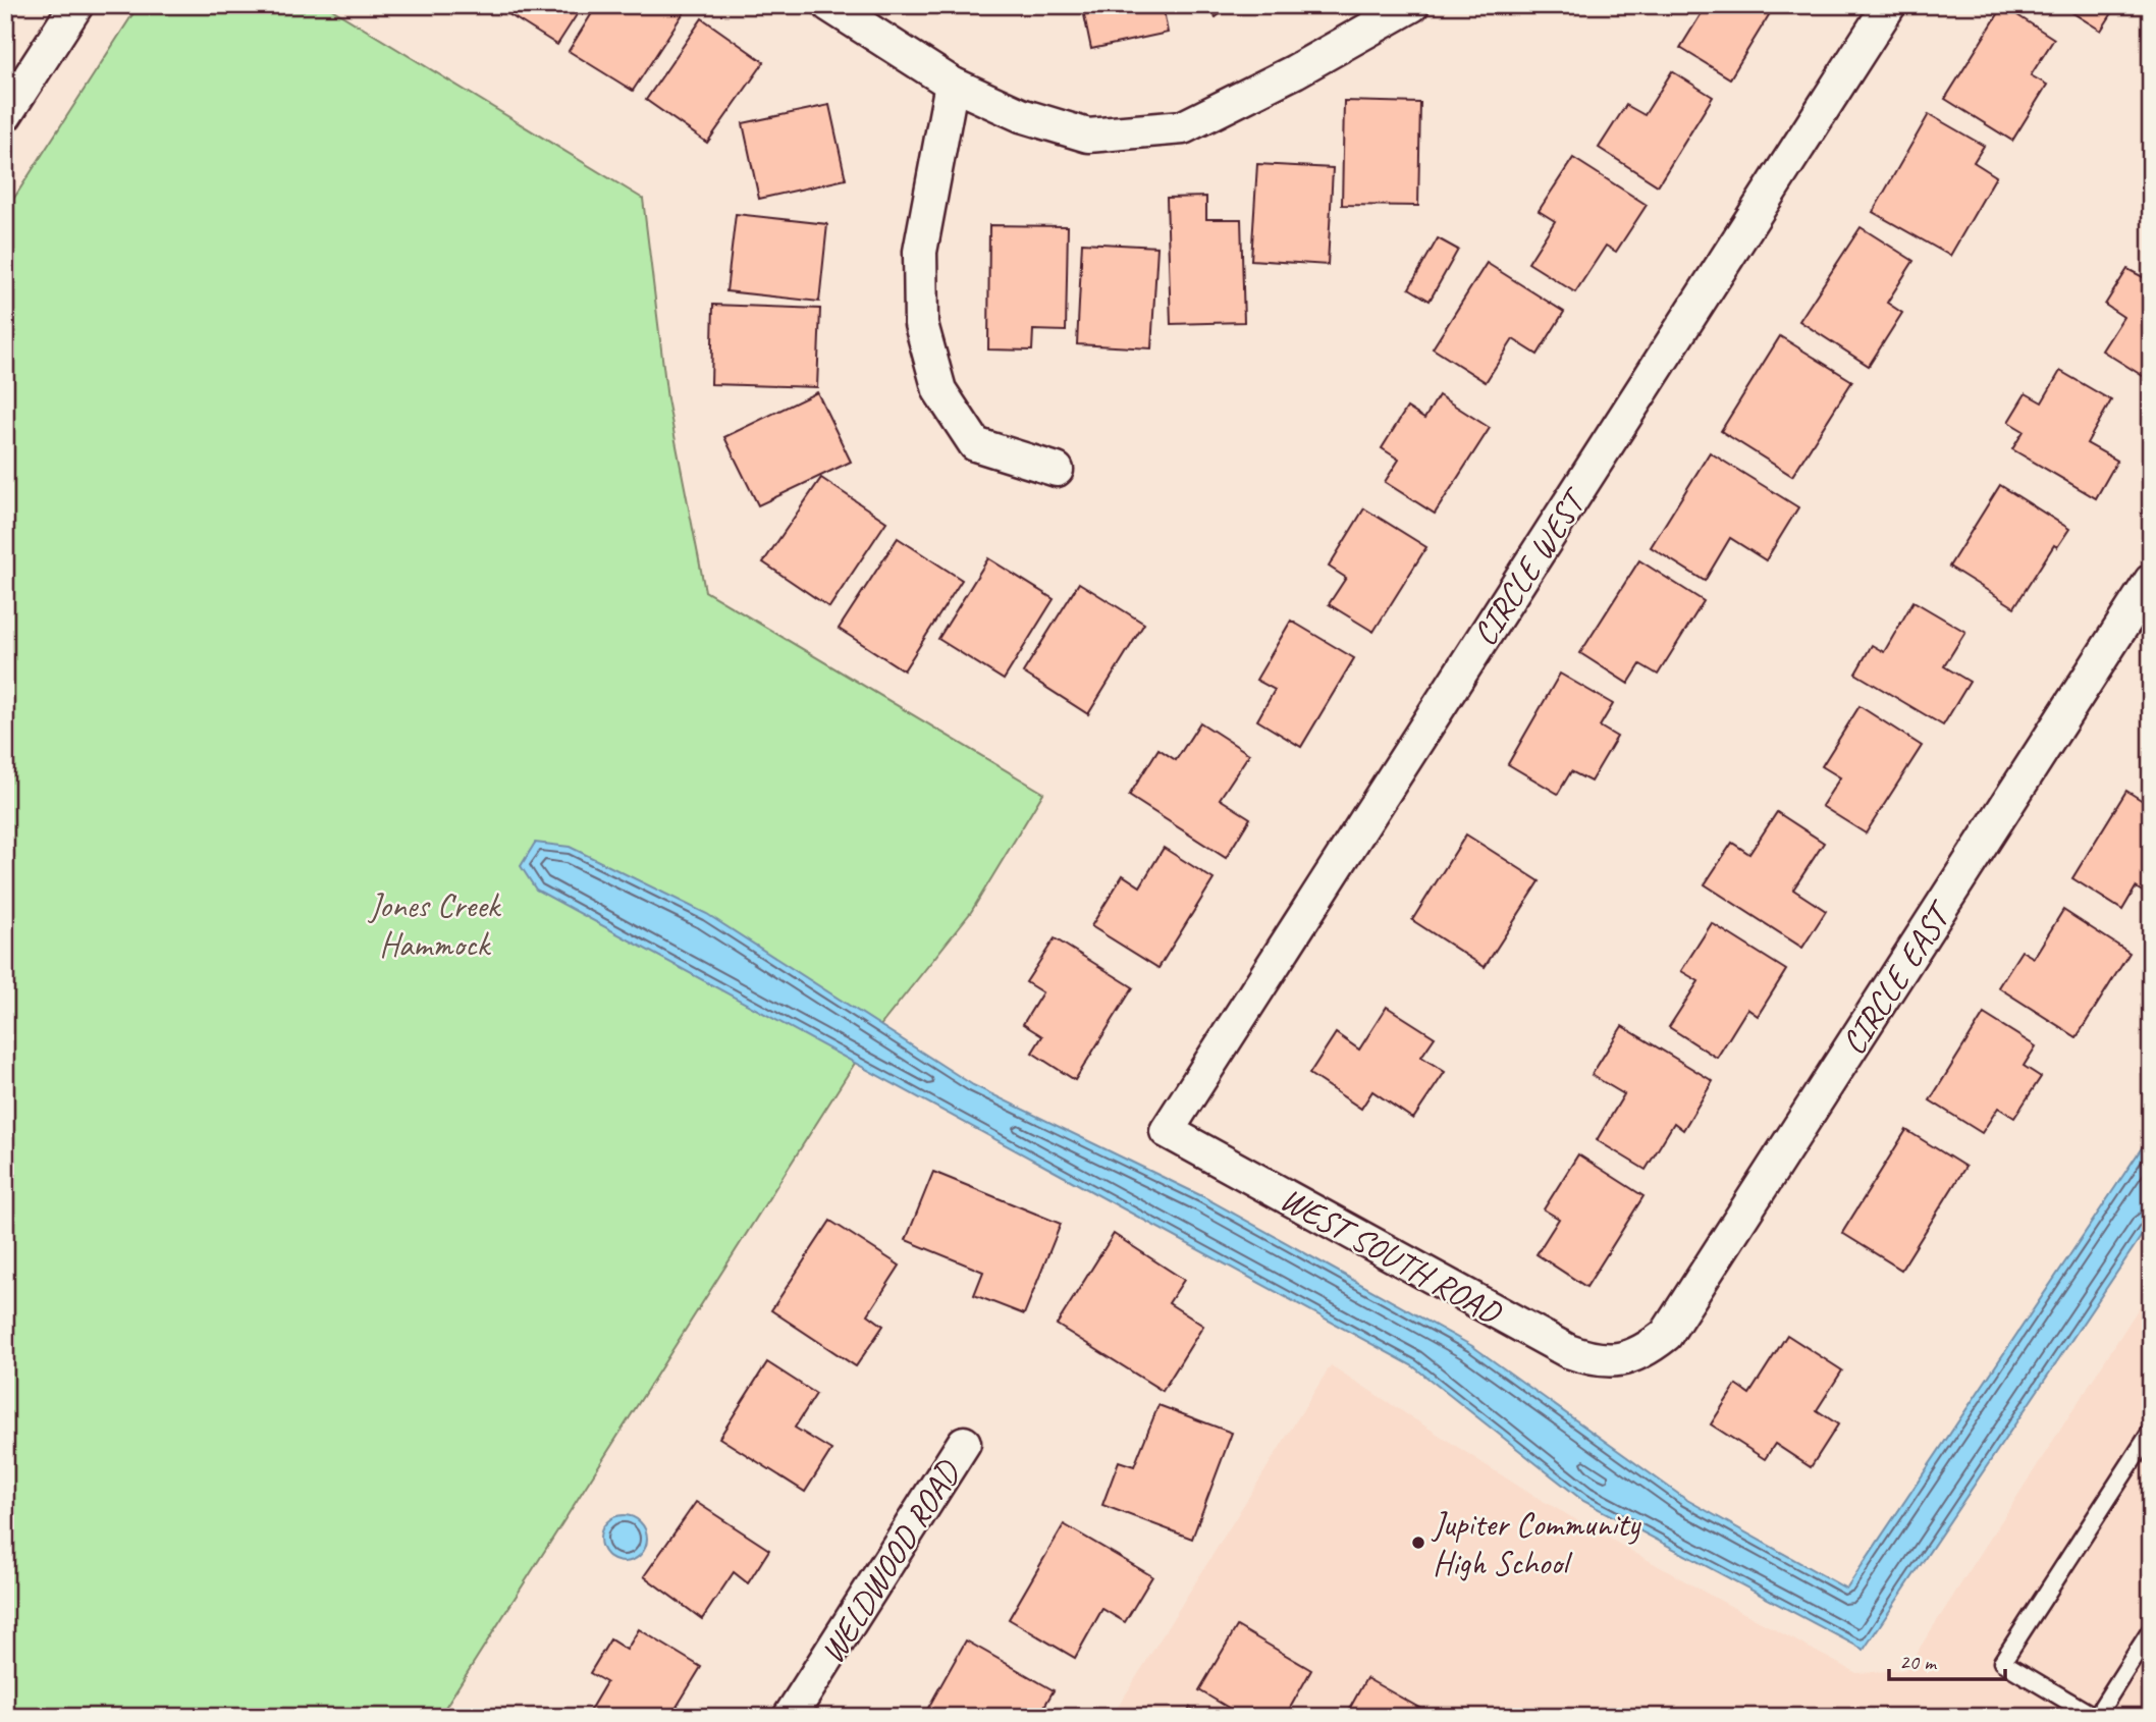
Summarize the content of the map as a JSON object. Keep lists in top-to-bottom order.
{
  "streets": {
    "street": [
      "CIRCLE WEST",
      "CIRCLE EAST",
      "WEST SOUTH ROAD",
      "WELDWOOD ROAD"
    ]
  },
  "crossings": [
    ["CIRCLE WEST", "WEST SOUTH ROAD"],
    ["CIRCLE EAST", "WEST SOUTH ROAD"]
  ],
  "parks": ["Jones Creek Hammock"],
  "places": ["Jupiter Community High School"],
  "scale_bar": "20 m"
}
